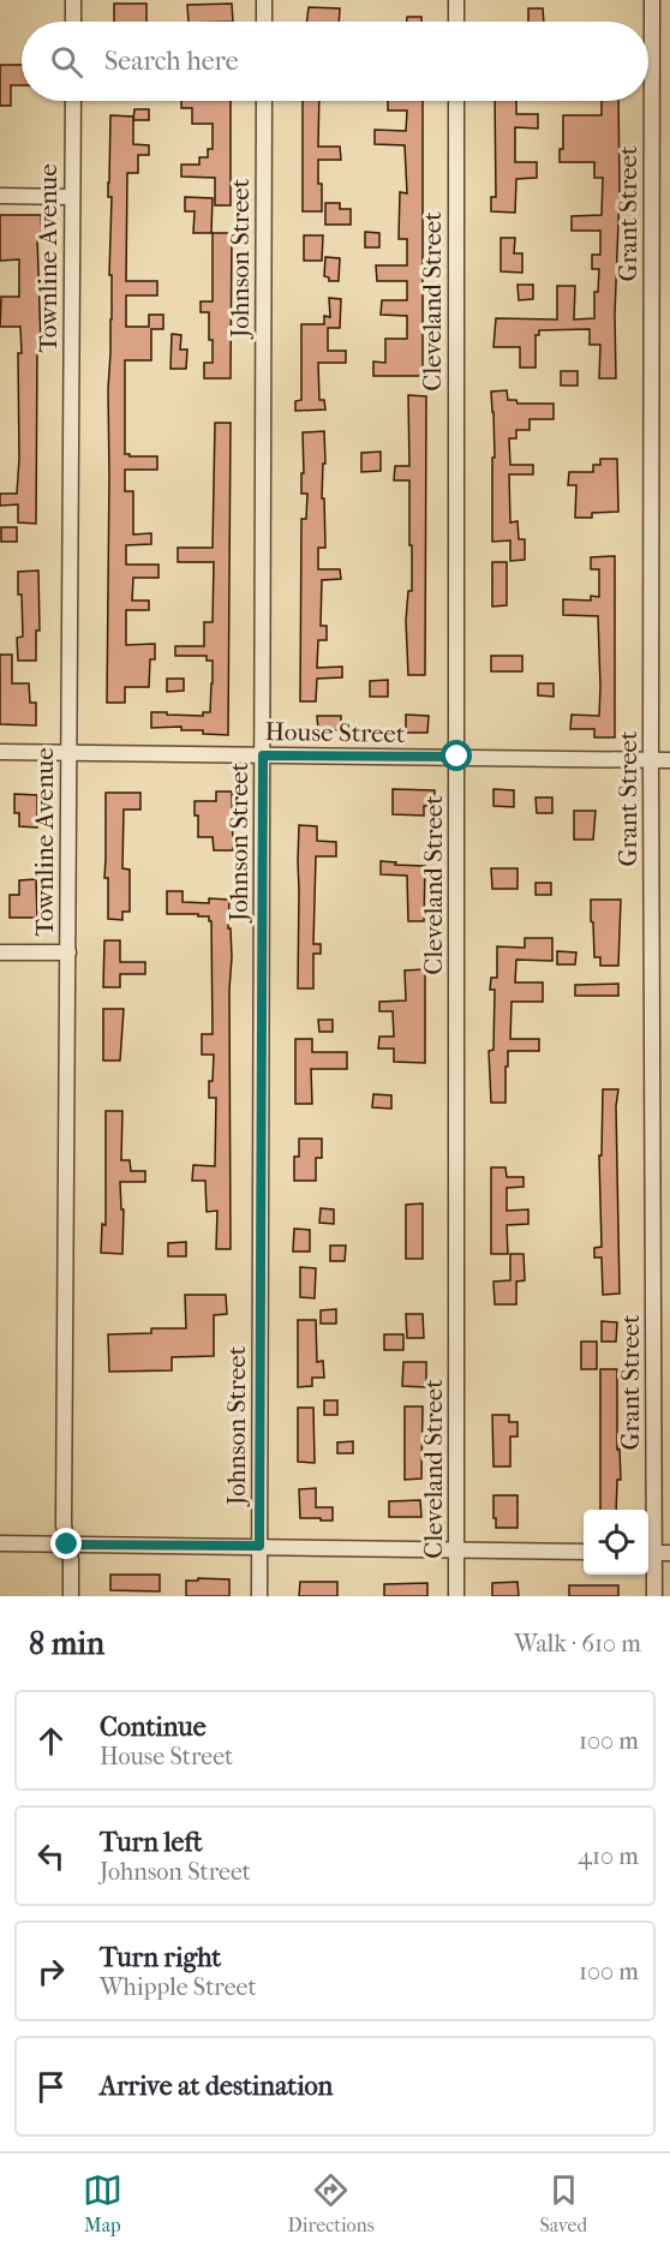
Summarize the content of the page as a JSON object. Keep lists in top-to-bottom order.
{
  "streets": {
    "street": [
      "Grant Street",
      "Townline Avenue",
      "Johnson Street",
      "Cleveland Street",
      "House Street"
    ]
  },
  "crossings": [
    ["Grant Street", "House Street"],
    ["Townline Avenue", "House Street"],
    ["Johnson Street", "House Street"],
    ["Cleveland Street", "House Street"]
  ],
  "page": {
    "search": "Search here",
    "heading": ["8 min", "Walk · 610 m"],
    "list": [
      ["Continue", "House Street", "100 m"],
      ["Turn left", "Johnson Street", "410 m"],
      ["Turn right", "Whipple Street", "100 m"],
      "Arrive at destination"
    ],
    "nav": ["Map", "Directions", "Saved"]
  }
}
